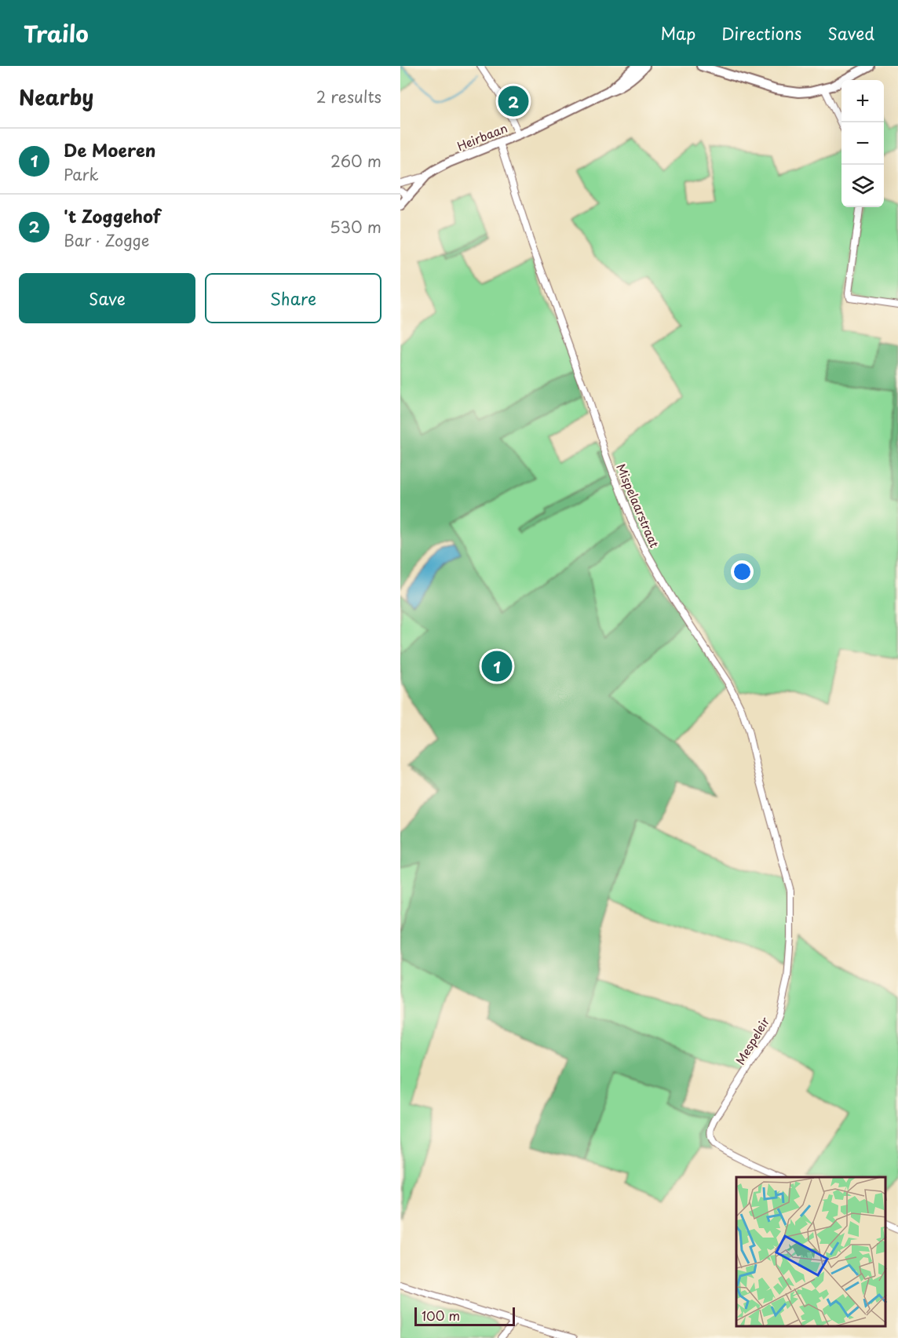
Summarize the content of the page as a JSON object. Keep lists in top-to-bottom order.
{
  "streets": {
    "main road": ["Heirbaan"],
    "street": ["Mispelaarstraat", "Mespeleir"]
  },
  "crossings": [
    ["Heirbaan", "Mispelaarstraat"],
    ["Mispelaarstraat", "Mespeleir"]
  ],
  "scale_bar": "100 m",
  "page": {
    "header": "Trailo",
    "nav": ["Map", "Directions", "Saved"],
    "heading": ["Nearby", "2 results"],
    "map_buttons": ["+", "−"],
    "pins": ["2", "1"],
    "list": [
      {
        "mark": "1",
        "name": "De Moeren",
        "note": "Park",
        "value": "260 m"
      },
      {
        "mark": "2",
        "name": "'t Zoggehof",
        "note": "Bar · Zogge",
        "value": "530 m"
      }
    ],
    "buttons": ["Save", "Share"],
    "scale": "100 m"
  }
}
